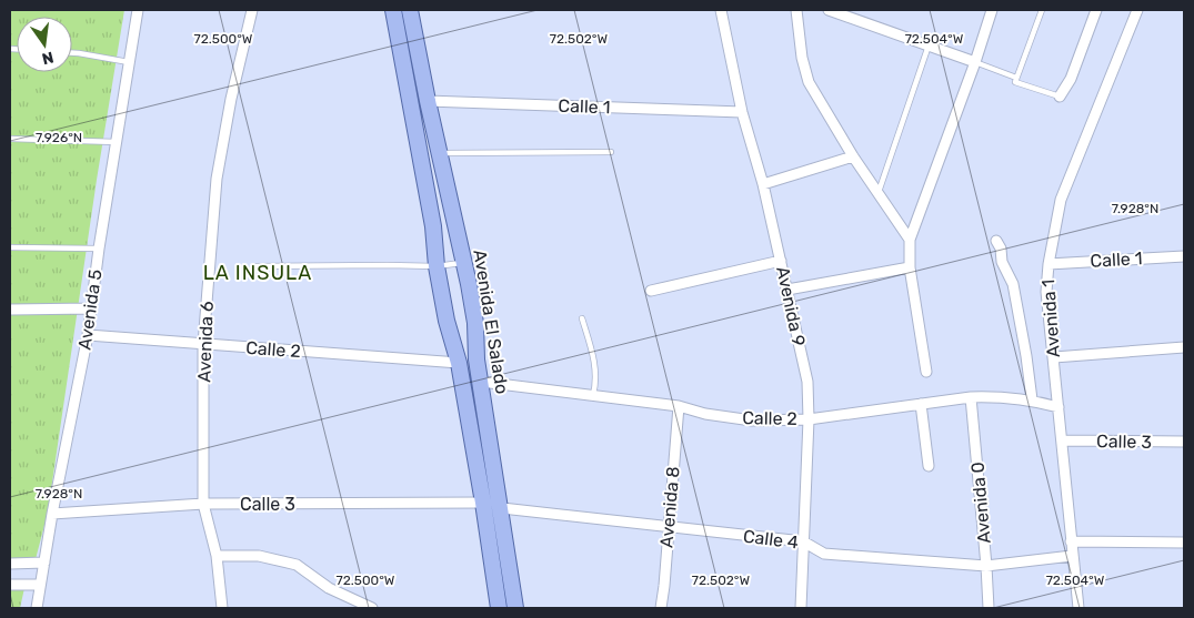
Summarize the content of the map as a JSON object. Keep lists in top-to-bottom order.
{
  "streets": {
    "main road": ["Avenida El Salado"],
    "street": [
      "Calle 1",
      "Avenida 9",
      "Avenida 5",
      "Avenida 1",
      "Avenida 6",
      "Calle 2",
      "Calle 3",
      "Avenida 0",
      "Avenida 8",
      "Calle 4"
    ]
  },
  "crossings": [
    ["Calle 1", "Avenida 9"],
    ["Calle 1", "Avenida 1"],
    ["Calle 1", "Avenida El Salado"],
    ["Avenida 9", "Calle 2"],
    ["Avenida 9", "Calle 4"],
    ["Avenida 5", "Calle 2"],
    ["Avenida 5", "Calle 3"],
    ["Avenida 1", "Calle 2"],
    ["Avenida 1", "Calle 3"],
    ["Avenida 1", "Calle 4"],
    ["Avenida El Salado", "Calle 2"],
    ["Avenida El Salado", "Calle 3"],
    ["Avenida El Salado", "Calle 4"],
    ["Avenida 6", "Calle 2"],
    ["Avenida 6", "Calle 3"],
    ["Calle 2", "Avenida 0"],
    ["Calle 2", "Avenida 8"],
    ["Avenida 0", "Calle 4"],
    ["Avenida 8", "Calle 4"]
  ],
  "districts": ["LA INSULA"],
  "north": "bottom",
  "coordinates": [
    "72.500°W",
    "72.502°W",
    "72.504°W",
    "7.926°N",
    "7.928°N"
  ]
}
